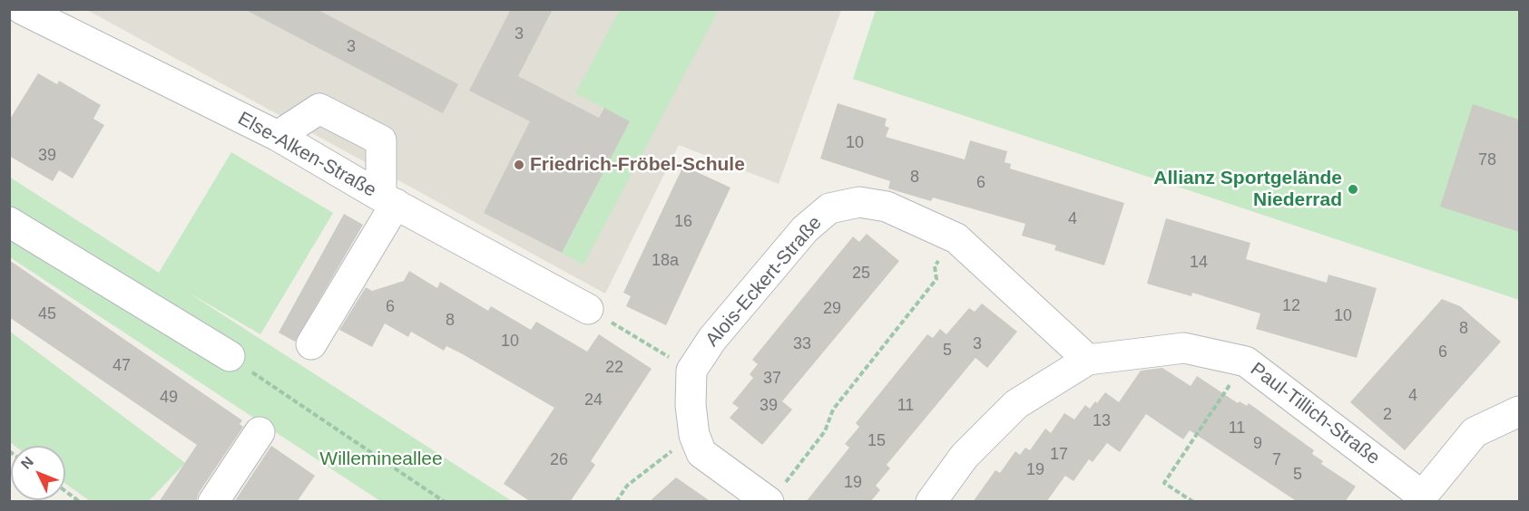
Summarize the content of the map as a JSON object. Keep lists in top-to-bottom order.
{
  "streets": {
    "street": ["Else-Alken-Straße", "Alois-Eckert-Straße", "Paul-Tillich-Straße"]
  },
  "crossings": [
    ["Alois-Eckert-Straße", "Paul-Tillich-Straße"]
  ],
  "parks": ["Willemineallee"],
  "places": ["Friedrich-Fröbel-Schule", "Allianz Sportgelände Niederrad"],
  "house_numbers": [
    "3",
    "3",
    "10",
    "39",
    "78",
    "8",
    "6",
    "4",
    "16",
    "18a",
    "14",
    "25",
    "12",
    "6",
    "29",
    "45",
    "10",
    "8",
    "8",
    "10",
    "33",
    "3",
    "5",
    "6",
    "47",
    "22",
    "37",
    "4",
    "49",
    "24",
    "39",
    "11",
    "2",
    "13",
    "11",
    "15",
    "9",
    "17",
    "26",
    "7",
    "19",
    "5",
    "19"
  ],
  "north": "top left"
}
